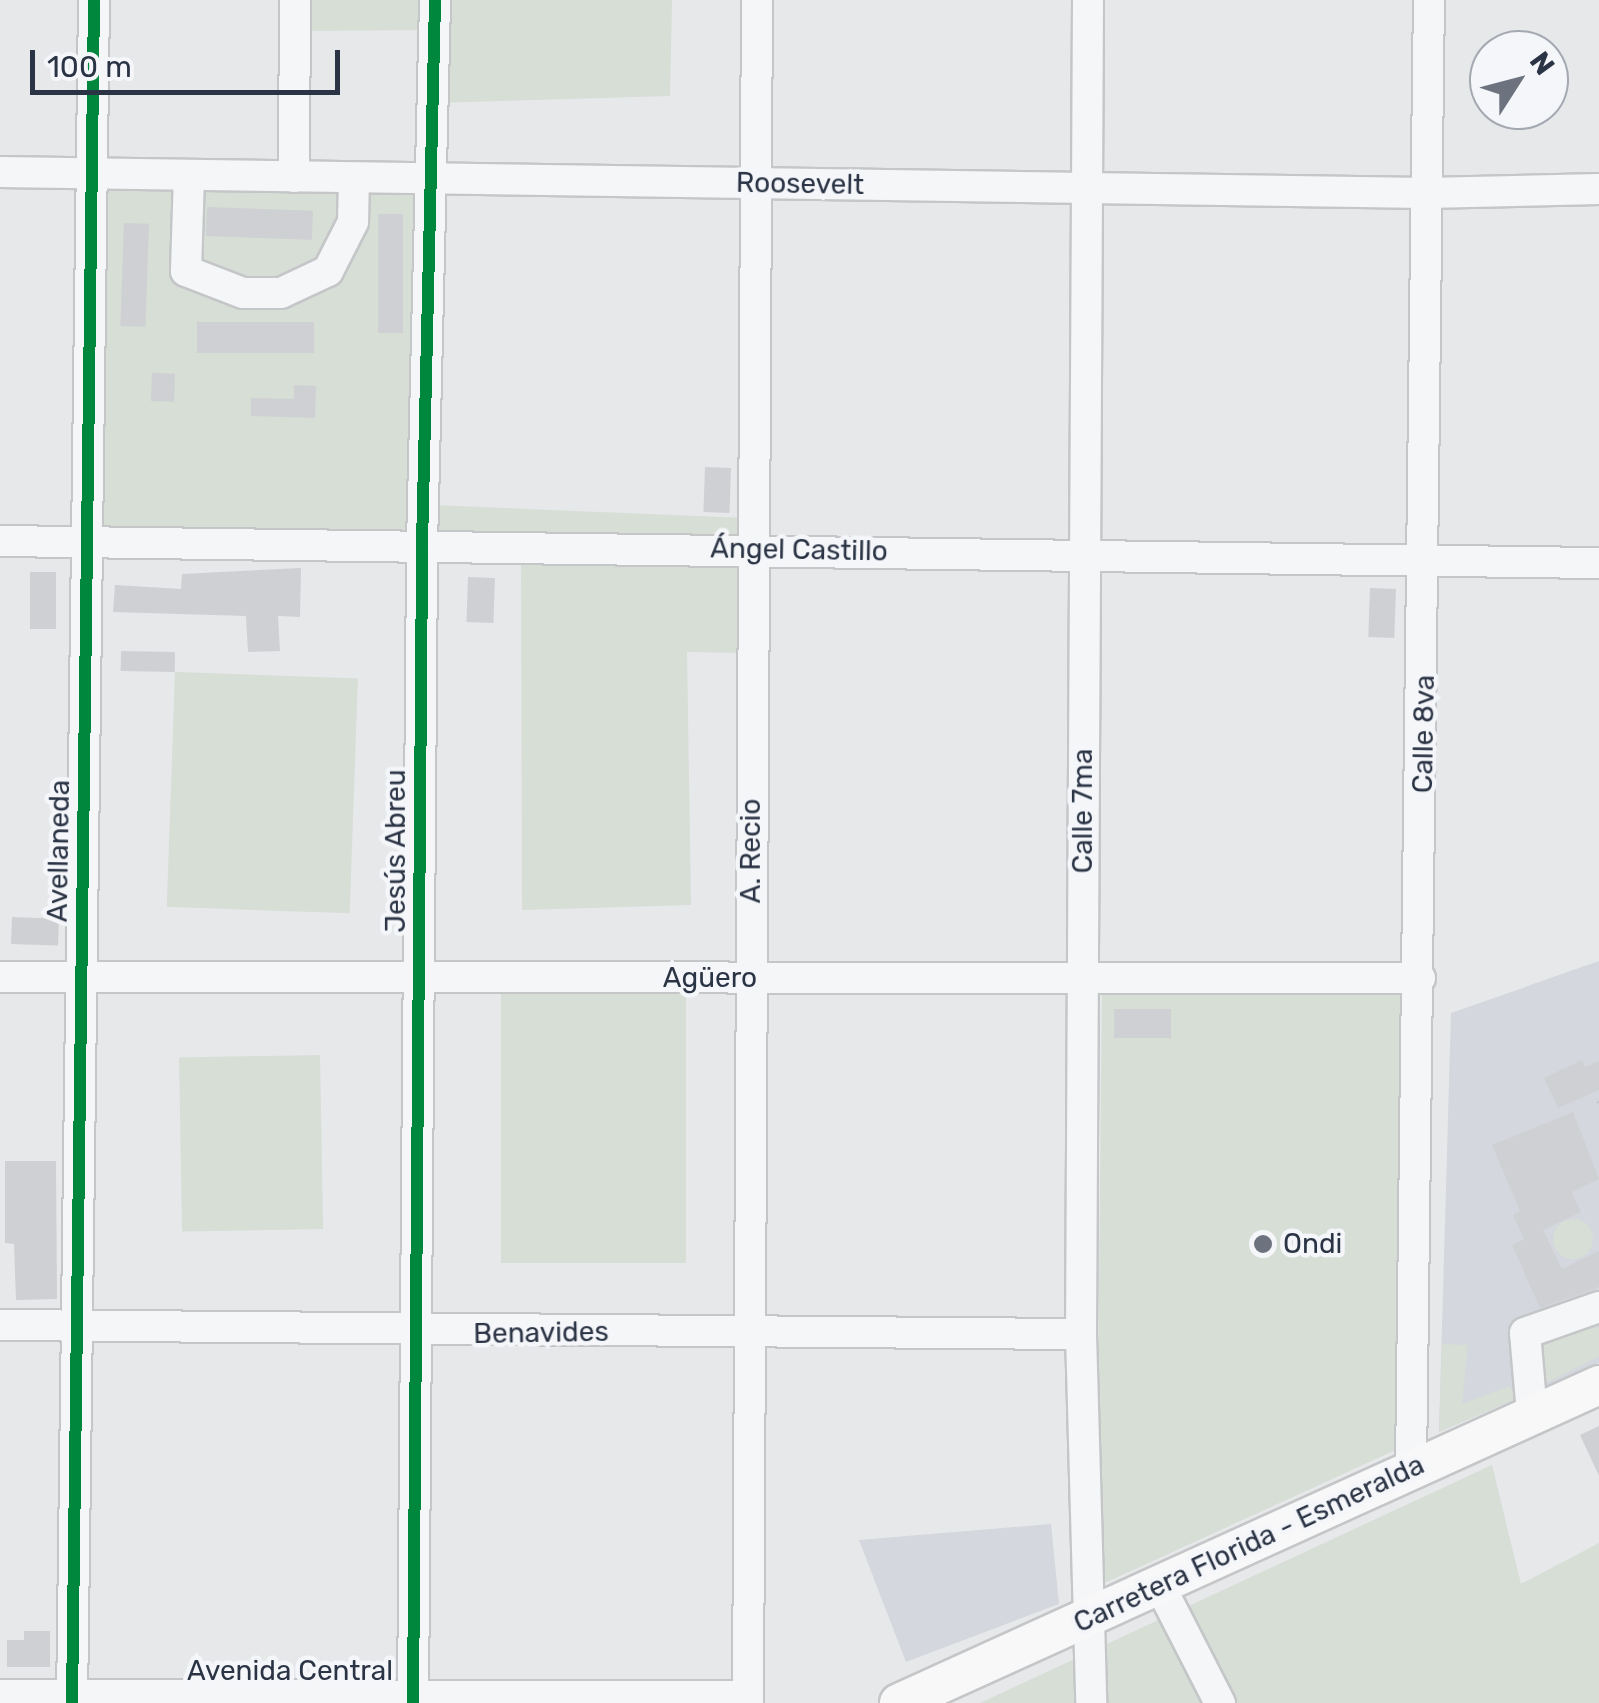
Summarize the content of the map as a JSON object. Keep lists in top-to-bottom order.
{
  "streets": {
    "main road": ["Carretera Florida - Esmeralda"],
    "street": [
      "Roosevelt",
      "Ángel Castillo",
      "Calle 8va",
      "Calle 7ma",
      "Avellaneda",
      "Jesús Abreu",
      "A. Recio",
      "Agüero",
      "Benavides",
      "Avenida Central"
    ]
  },
  "crossings": [
    ["Roosevelt", "Calle 8va"],
    ["Roosevelt", "Calle 7ma"],
    ["Roosevelt", "Avellaneda"],
    ["Roosevelt", "Jesús Abreu"],
    ["Roosevelt", "A. Recio"],
    ["Ángel Castillo", "Calle 8va"],
    ["Ángel Castillo", "Calle 7ma"],
    ["Ángel Castillo", "Avellaneda"],
    ["Ángel Castillo", "Jesús Abreu"],
    ["Ángel Castillo", "A. Recio"],
    ["Calle 8va", "Agüero"],
    ["Calle 8va", "Carretera Florida - Esmeralda"],
    ["Calle 7ma", "Agüero"],
    ["Calle 7ma", "Benavides"],
    ["Calle 7ma", "Carretera Florida - Esmeralda"],
    ["Avellaneda", "Agüero"],
    ["Avellaneda", "Benavides"],
    ["Avellaneda", "Avenida Central"],
    ["Jesús Abreu", "Agüero"],
    ["Jesús Abreu", "Benavides"],
    ["Jesús Abreu", "Avenida Central"],
    ["A. Recio", "Agüero"],
    ["A. Recio", "Benavides"],
    ["A. Recio", "Avenida Central"]
  ],
  "places": ["Ondi"],
  "scale_bar": "100 m",
  "north": "top right"
}
